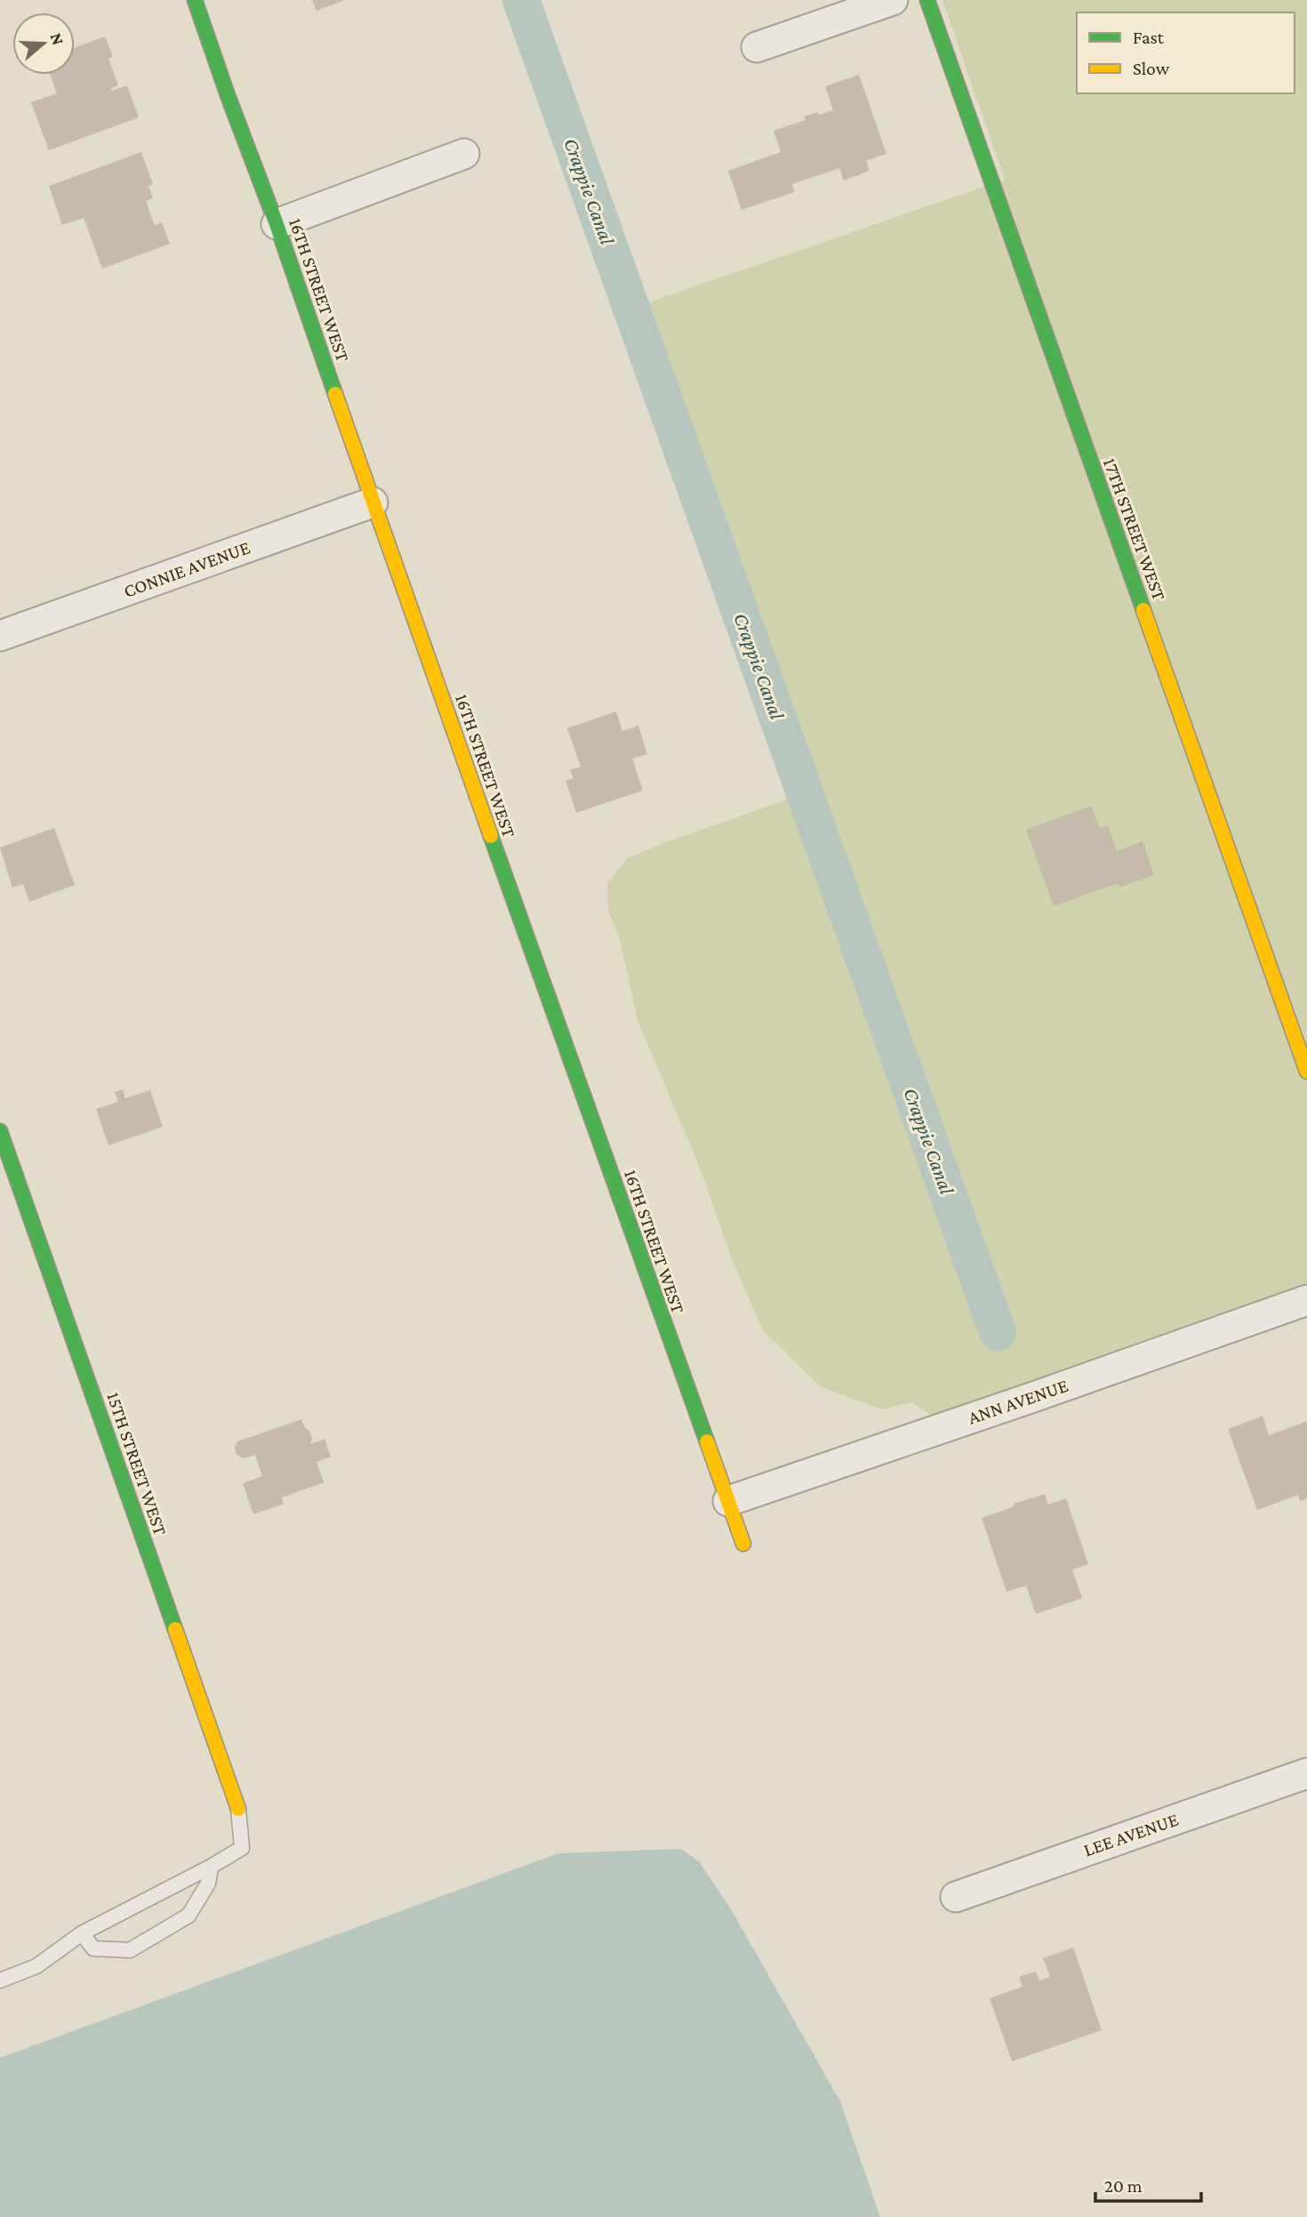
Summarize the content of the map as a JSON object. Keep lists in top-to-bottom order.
{
  "streets": {
    "street": [
      "16TH STREET WEST",
      "17TH STREET WEST",
      "CONNIE AVENUE",
      "ANN AVENUE",
      "15TH STREET WEST",
      "LEE AVENUE"
    ]
  },
  "crossings": [
    ["16TH STREET WEST", "CONNIE AVENUE"],
    ["16TH STREET WEST", "ANN AVENUE"]
  ],
  "water": ["Crappie Canal"],
  "legend": ["Fast", "Slow"],
  "scale_bar": "20 m",
  "north": "right"
}
